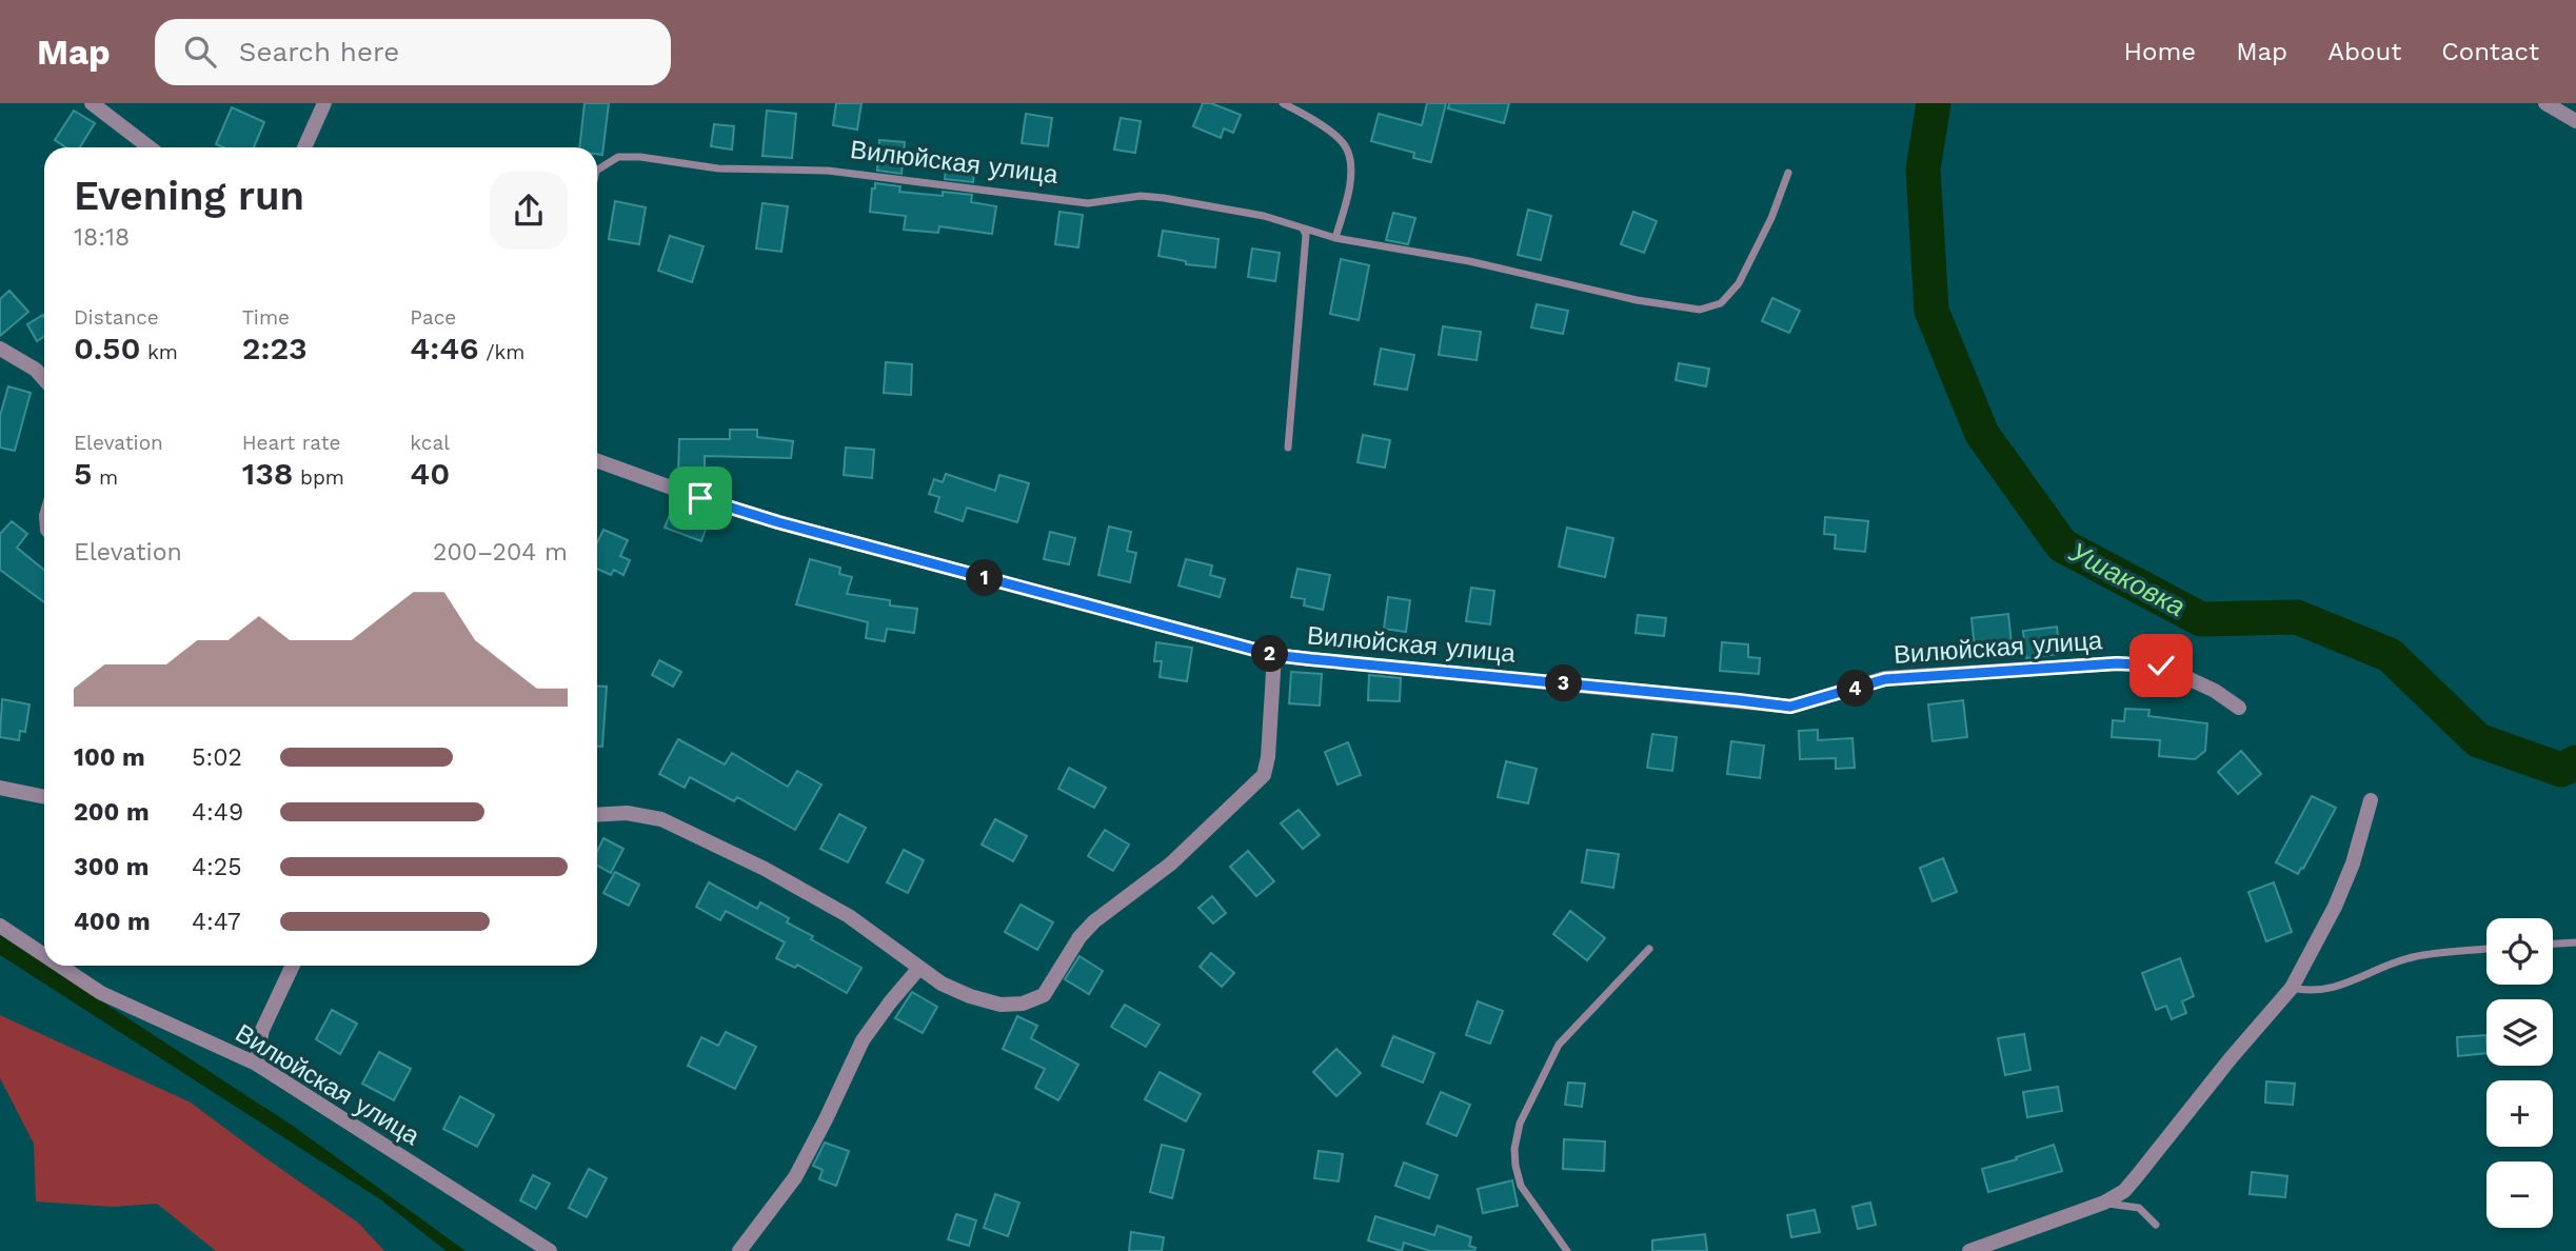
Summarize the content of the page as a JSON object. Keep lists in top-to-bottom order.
{
  "streets": {
    "street": ["Вилюйская улица"]
  },
  "water": ["Ушаковка"],
  "page": {
    "header": "Map",
    "search": "Search here",
    "nav": [
      "Home",
      "Map",
      "About",
      "Contact"
    ],
    "heading": ["Evening run", "18:18"],
    "stats": [
      ["Distance", "0.50 km"],
      ["Time", "2:23"],
      ["Pace", "4:46 /km"],
      ["Elevation", "5 m"],
      ["Heart rate", "138 bpm"],
      ["kcal", "40"]
    ],
    "chart": ["Elevation", "200–204 m"],
    "pins": [
      "1",
      "2",
      "3",
      "4"
    ],
    "list": [
      {
        "name": "100 m",
        "note": "5:02"
      },
      {
        "name": "200 m",
        "note": "4:49"
      },
      {
        "name": "300 m",
        "note": "4:25"
      },
      {
        "name": "400 m",
        "note": "4:47"
      }
    ],
    "map_buttons": ["+", "−"]
  }
}
